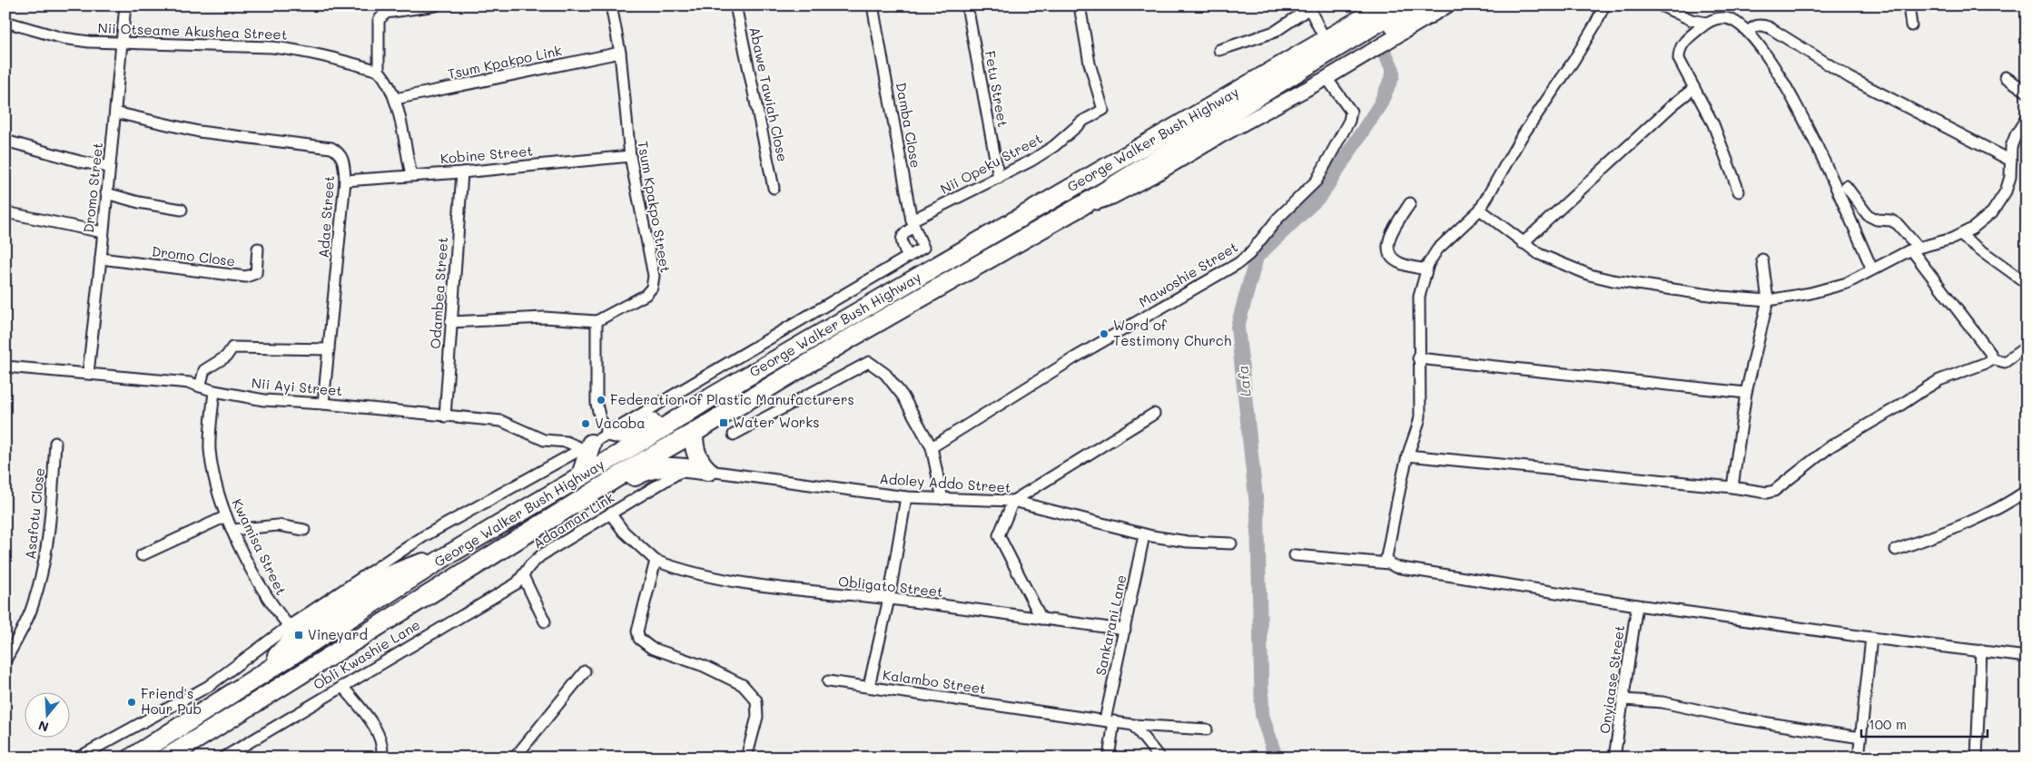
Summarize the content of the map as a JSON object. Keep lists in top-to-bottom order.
{
  "streets": {
    "highway": ["George Walker Bush Highway"],
    "street": [
      "Nii Otseame Akushea Street",
      "Tsum Kpakpo Link",
      "Fetu Street",
      "Abawe Tawiah Close",
      "Damba Close",
      "Kobine Street",
      "Nii Opeku Street",
      "Dromo Street",
      "Tsum Kpakpo Street",
      "Adae Street",
      "Dromo Close",
      "Mawoshie Street",
      "Odambea Street",
      "Nii Ayi Street",
      "Adoley Addo Street",
      "Asafotu Close",
      "Adaaman Link",
      "Kwamisa Street",
      "Obligato Street",
      "Sankarani Lane",
      "Obli Kwashie Lane",
      "Onyiaase Street",
      "Kalambo Street"
    ]
  },
  "crossings": [
    ["Nii Otseame Akushea Street", "Dromo Street"],
    ["Tsum Kpakpo Link", "Tsum Kpakpo Street"],
    ["Fetu Street", "Nii Opeku Street"],
    ["Damba Close", "Nii Opeku Street"],
    ["George Walker Bush Highway", "Mawoshie Street"],
    ["Kobine Street", "Tsum Kpakpo Street"],
    ["Kobine Street", "Adae Street"],
    ["Kobine Street", "Odambea Street"],
    ["Dromo Street", "Adae Street"],
    ["Dromo Street", "Dromo Close"],
    ["Dromo Street", "Nii Ayi Street"],
    ["Adae Street", "Nii Ayi Street"],
    ["Odambea Street", "Nii Ayi Street"],
    ["Nii Ayi Street", "Kwamisa Street"],
    ["Adoley Addo Street", "Sankarani Lane"],
    ["Adoley Addo Street", "Kalambo Street"],
    ["Adaaman Link", "Obli Kwashie Lane"],
    ["Obligato Street", "Sankarani Lane"],
    ["Obligato Street", "Kalambo Street"],
    ["Sankarani Lane", "Kalambo Street"]
  ],
  "water": ["Lafa"],
  "places": {
    "other": [
      "Word of Testimony Church",
      "Federation of Plastic Manufacturers",
      "Vacoba",
      "Friend's Hour Pub"
    ],
    "transit": ["Water Works", "Vineyard"]
  },
  "scale_bar": "100 m",
  "north": "bottom"
}
